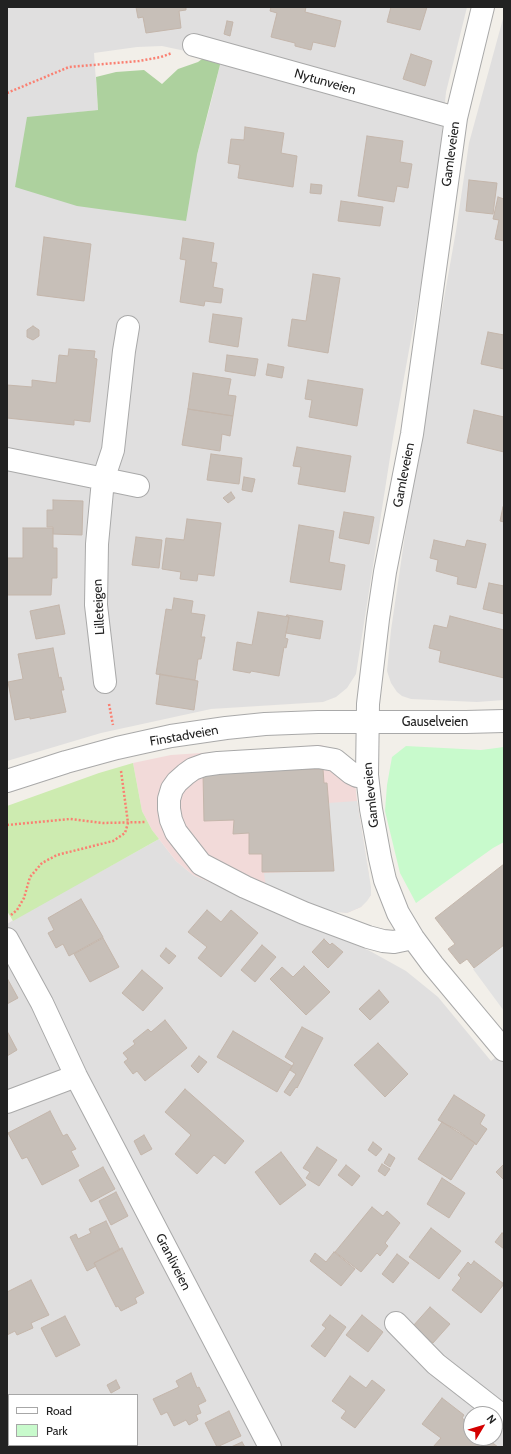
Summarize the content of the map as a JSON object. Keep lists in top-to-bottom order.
{
  "streets": {
    "street": [
      "Nytunveien",
      "Gamleveien",
      "Lilleteigen",
      "Gauselveien",
      "Finstadveien",
      "Granliveien"
    ]
  },
  "crossings": [
    ["Nytunveien", "Gamleveien"],
    ["Gamleveien", "Gauselveien"],
    ["Gamleveien", "Finstadveien"],
    ["Gauselveien", "Finstadveien"]
  ],
  "legend": ["Road", "Park"],
  "north": "top right"
}
